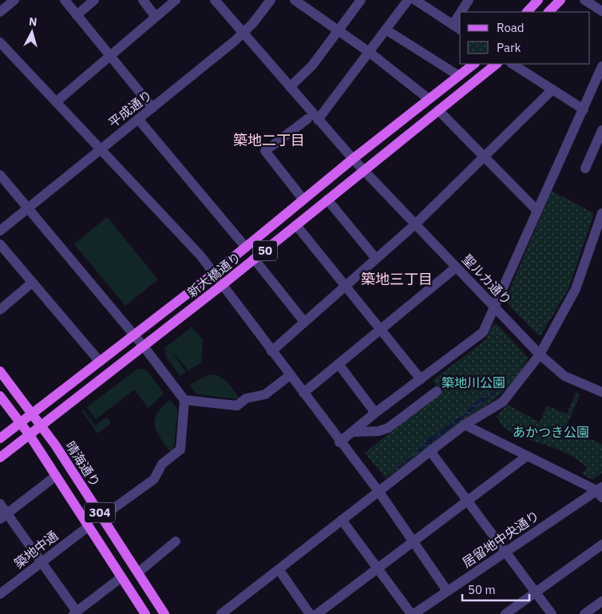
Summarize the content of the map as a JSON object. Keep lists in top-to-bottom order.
{
  "streets": {
    "main road": [
      "50",
      "新大橋通り",
      "晴海通り",
      "304"
    ],
    "street": [
      "平成通り",
      "聖ルカ通り",
      "居留地中央通り",
      "築地中通"
    ]
  },
  "crossings": [
    ["平成通り", "聖ルカ通り"],
    ["新大橋通り", "聖ルカ通り"],
    ["新大橋通り", "晴海通り"],
    ["新大橋通り", "304"],
    ["304", "築地中通"]
  ],
  "districts": ["築地二丁目", "築地三丁目"],
  "parks": ["築地川公園", "あかつき公園"],
  "legend": ["Road", "Park"],
  "scale_bar": "50 m",
  "north": "top"
}
